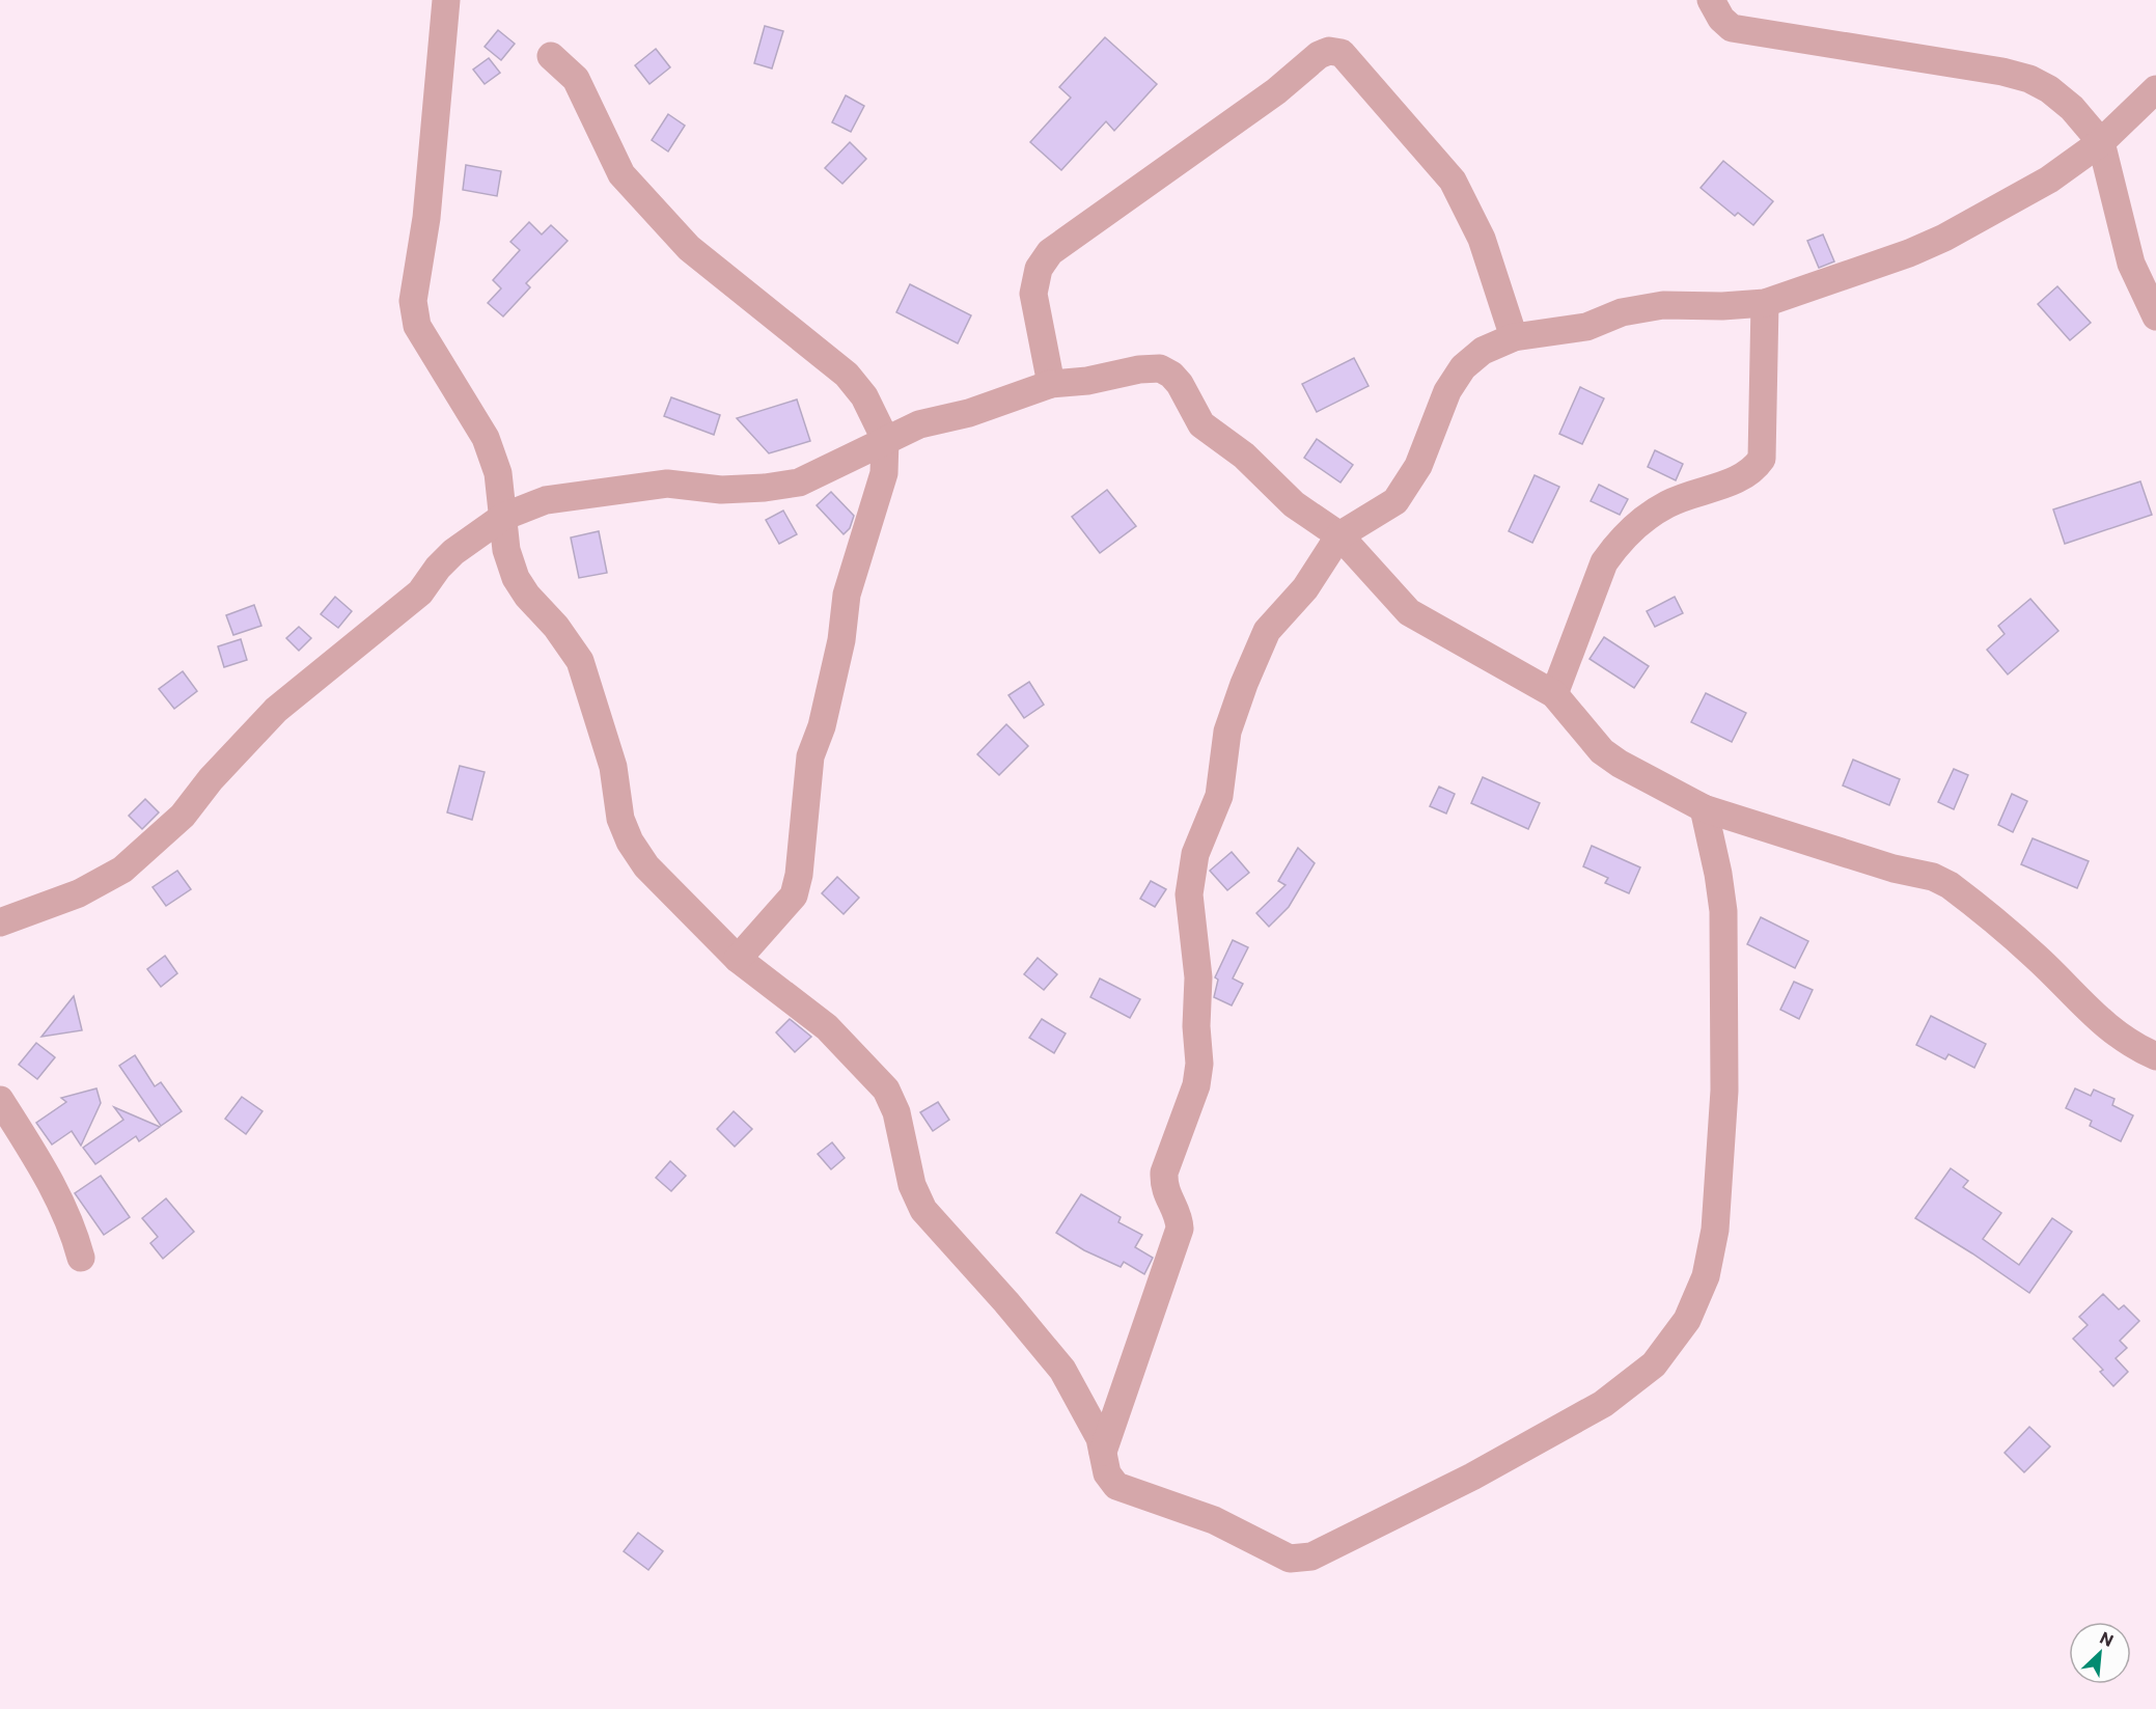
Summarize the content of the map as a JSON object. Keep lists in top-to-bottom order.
{
  "north": "top right"
}
